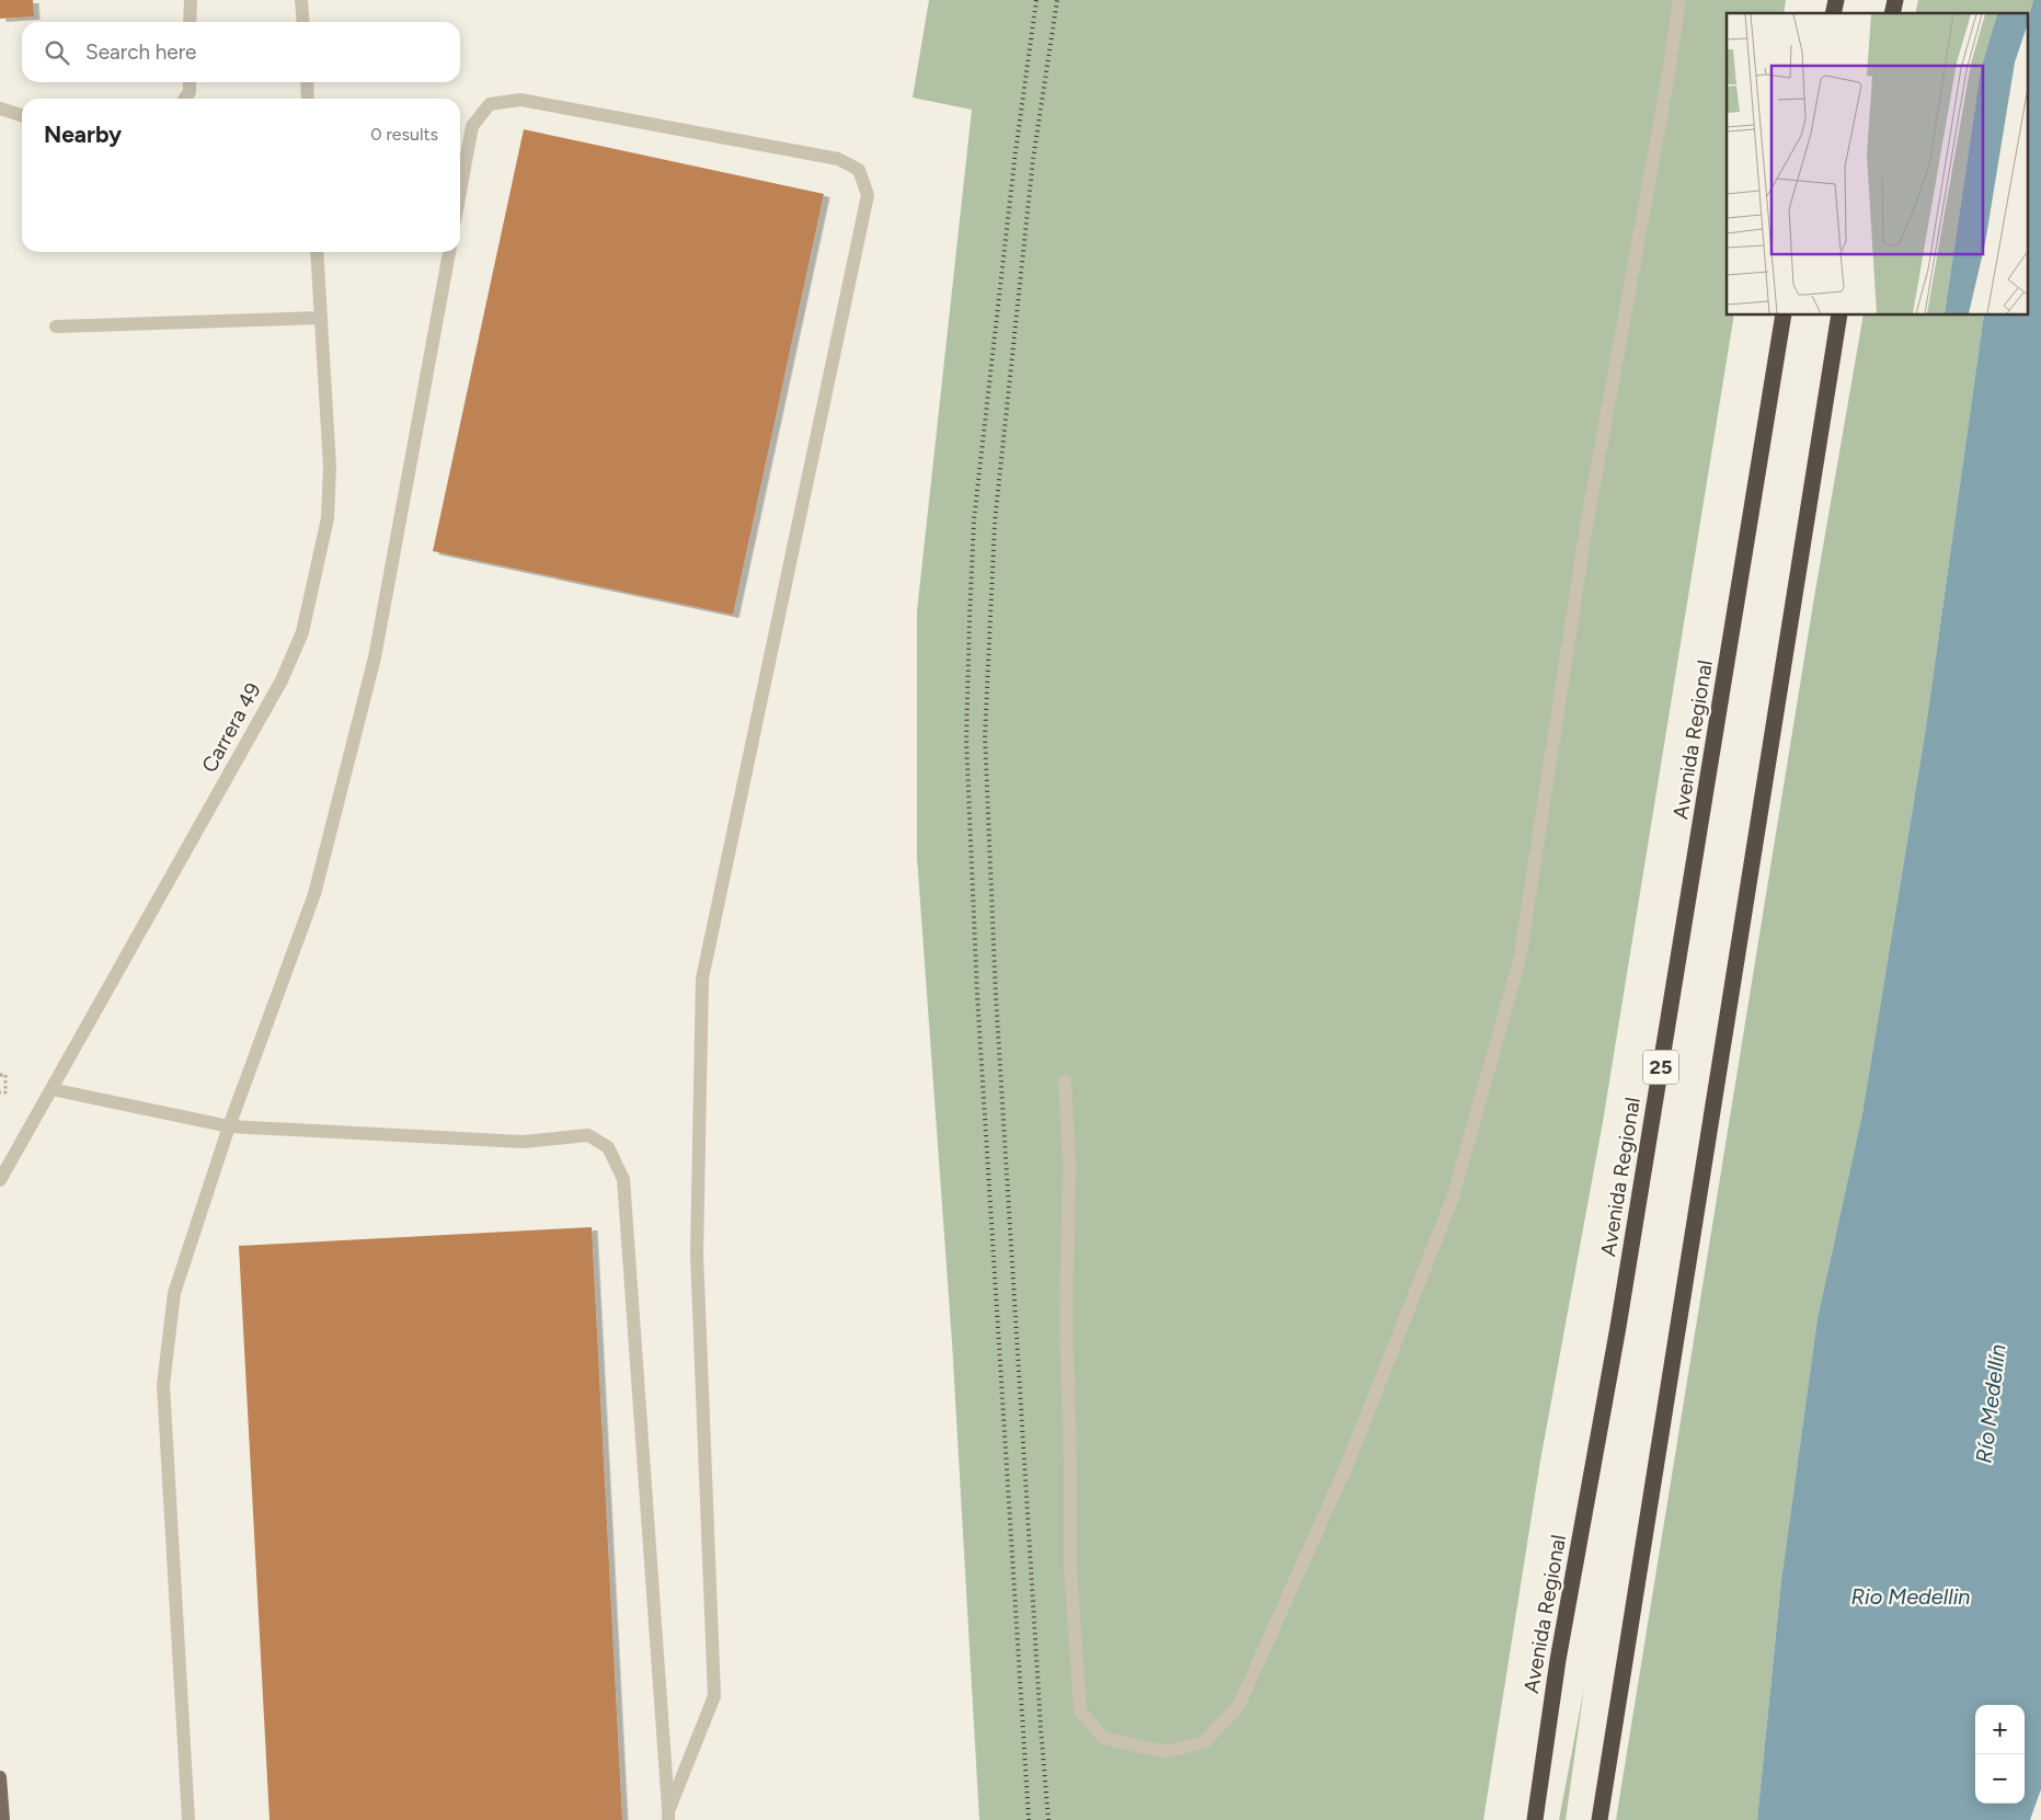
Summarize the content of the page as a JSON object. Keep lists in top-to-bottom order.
{
  "streets": {
    "highway": ["Avenida Regional", "25"],
    "street": ["Carrera 49"]
  },
  "water": ["Río Medellín", "Rio Medellin"],
  "page": {
    "search": "Search here",
    "heading": ["Nearby", "0 results"],
    "map_buttons": ["+", "−"]
  }
}
